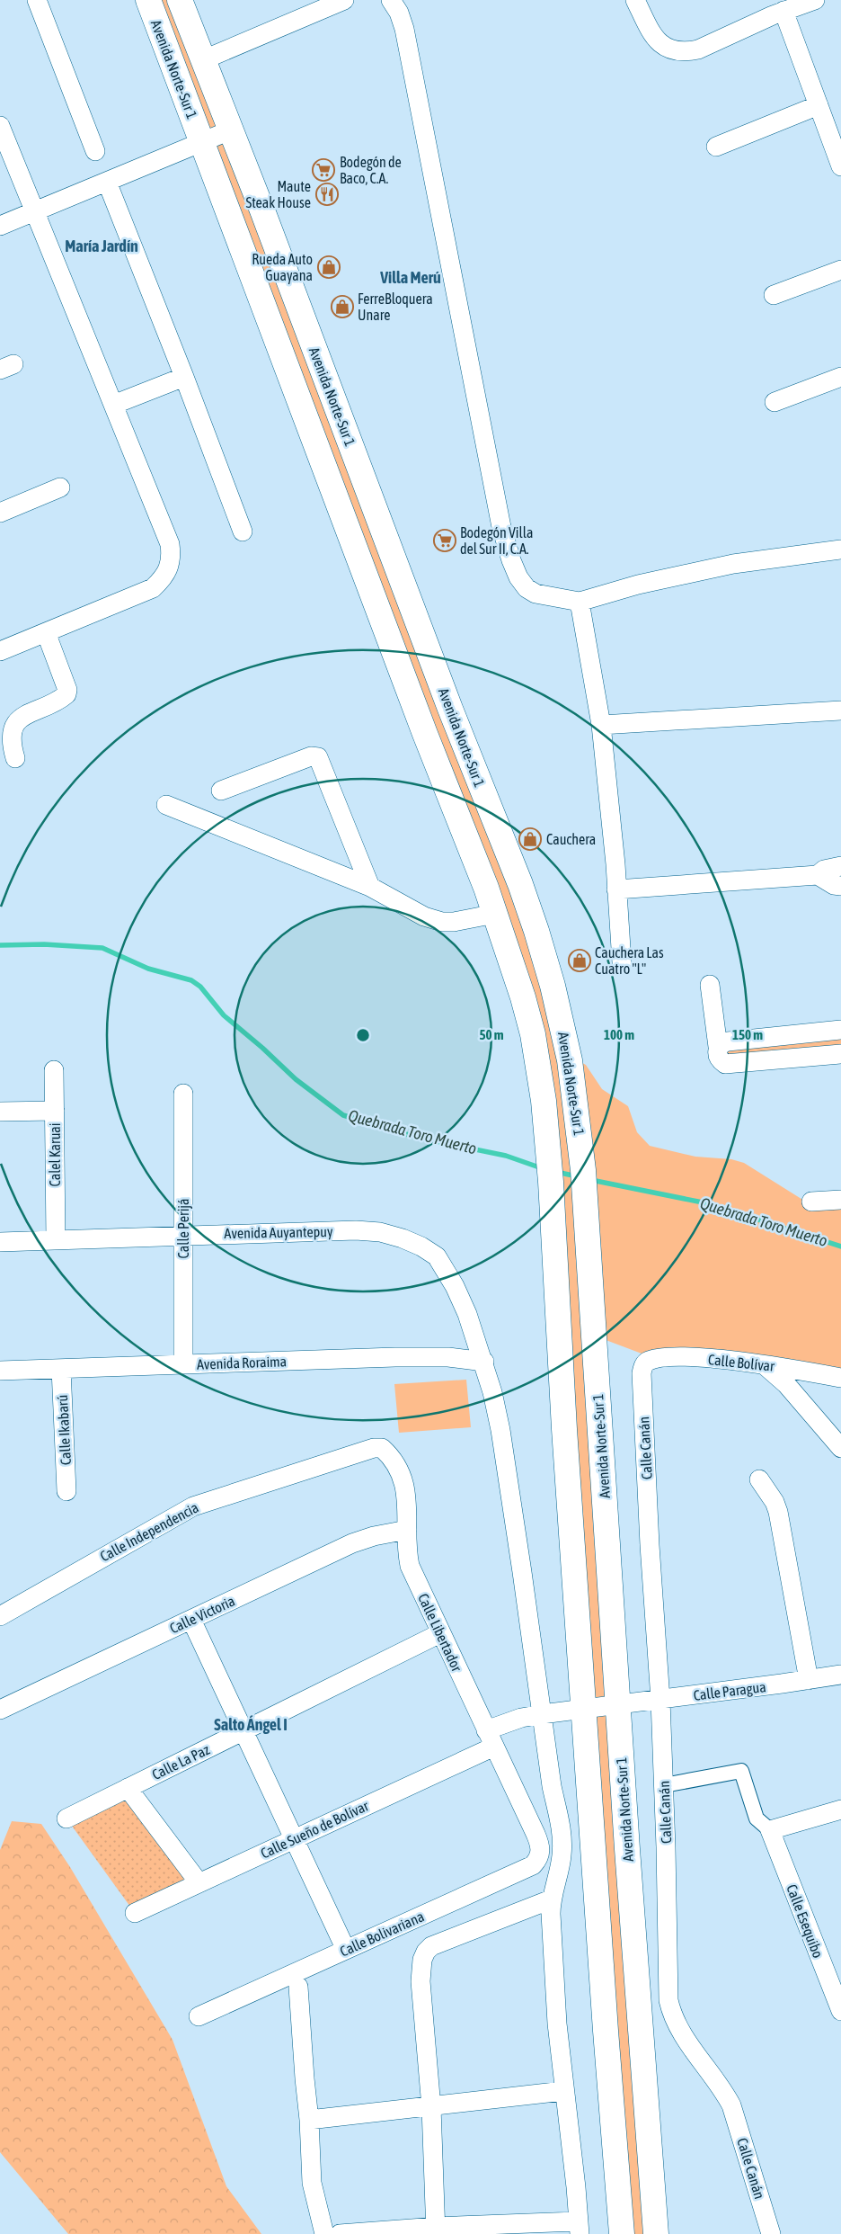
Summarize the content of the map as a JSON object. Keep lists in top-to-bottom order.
{
  "streets": {
    "main road": ["Avenida Norte-Sur 1"],
    "street": [
      "Calel Karuai",
      "Calle Perijá",
      "Avenida Auyantepuy",
      "Avenida Roraima",
      "Calle Bolívar",
      "Calle Ikabarú",
      "Calle Canán",
      "Calle Independencia",
      "Calle Victoria",
      "Calle Libertador",
      "Calle Paragua",
      "Calle La Paz",
      "Calle Sueño de Bolívar",
      "Calle Esequibo",
      "Calle Bolivariana"
    ]
  },
  "crossings": [
    ["Avenida Norte-Sur 1", "Calle Paragua"],
    ["Calel Karuai", "Avenida Auyantepuy"],
    ["Calle Perijá", "Avenida Auyantepuy"],
    ["Calle Perijá", "Avenida Roraima"],
    ["Avenida Auyantepuy", "Avenida Roraima"],
    ["Avenida Auyantepuy", "Calle Paragua"],
    ["Avenida Auyantepuy", "Calle Sueño de Bolívar"],
    ["Avenida Roraima", "Calle Ikabarú"],
    ["Calle Bolívar", "Calle Canán"],
    ["Calle Canán", "Calle Paragua"],
    ["Calle Independencia", "Calle Libertador"],
    ["Calle Victoria", "Calle Libertador"],
    ["Calle Libertador", "Calle La Paz"],
    ["Calle Libertador", "Calle Sueño de Bolívar"],
    ["Calle Libertador", "Calle Bolivariana"],
    ["Calle Paragua", "Calle Sueño de Bolívar"]
  ],
  "districts": ["María Jardín", "Villa Merú", "Salto Ángel I"],
  "water": ["Quebrada Toro Muerto"],
  "places": {
    "supermarket": ["Bodegón de Baco, C.A.", "Bodegón Villa del Sur II, C.A."],
    "restaurant": ["Maute Steak House"],
    "shop": [
      "Rueda Auto Guayana",
      "FerreBloquera Unare",
      "Cauchera",
      "Cauchera Las Cuatro \"L\""
    ]
  },
  "rings": ["50 m", "100 m", "150 m"]
}
